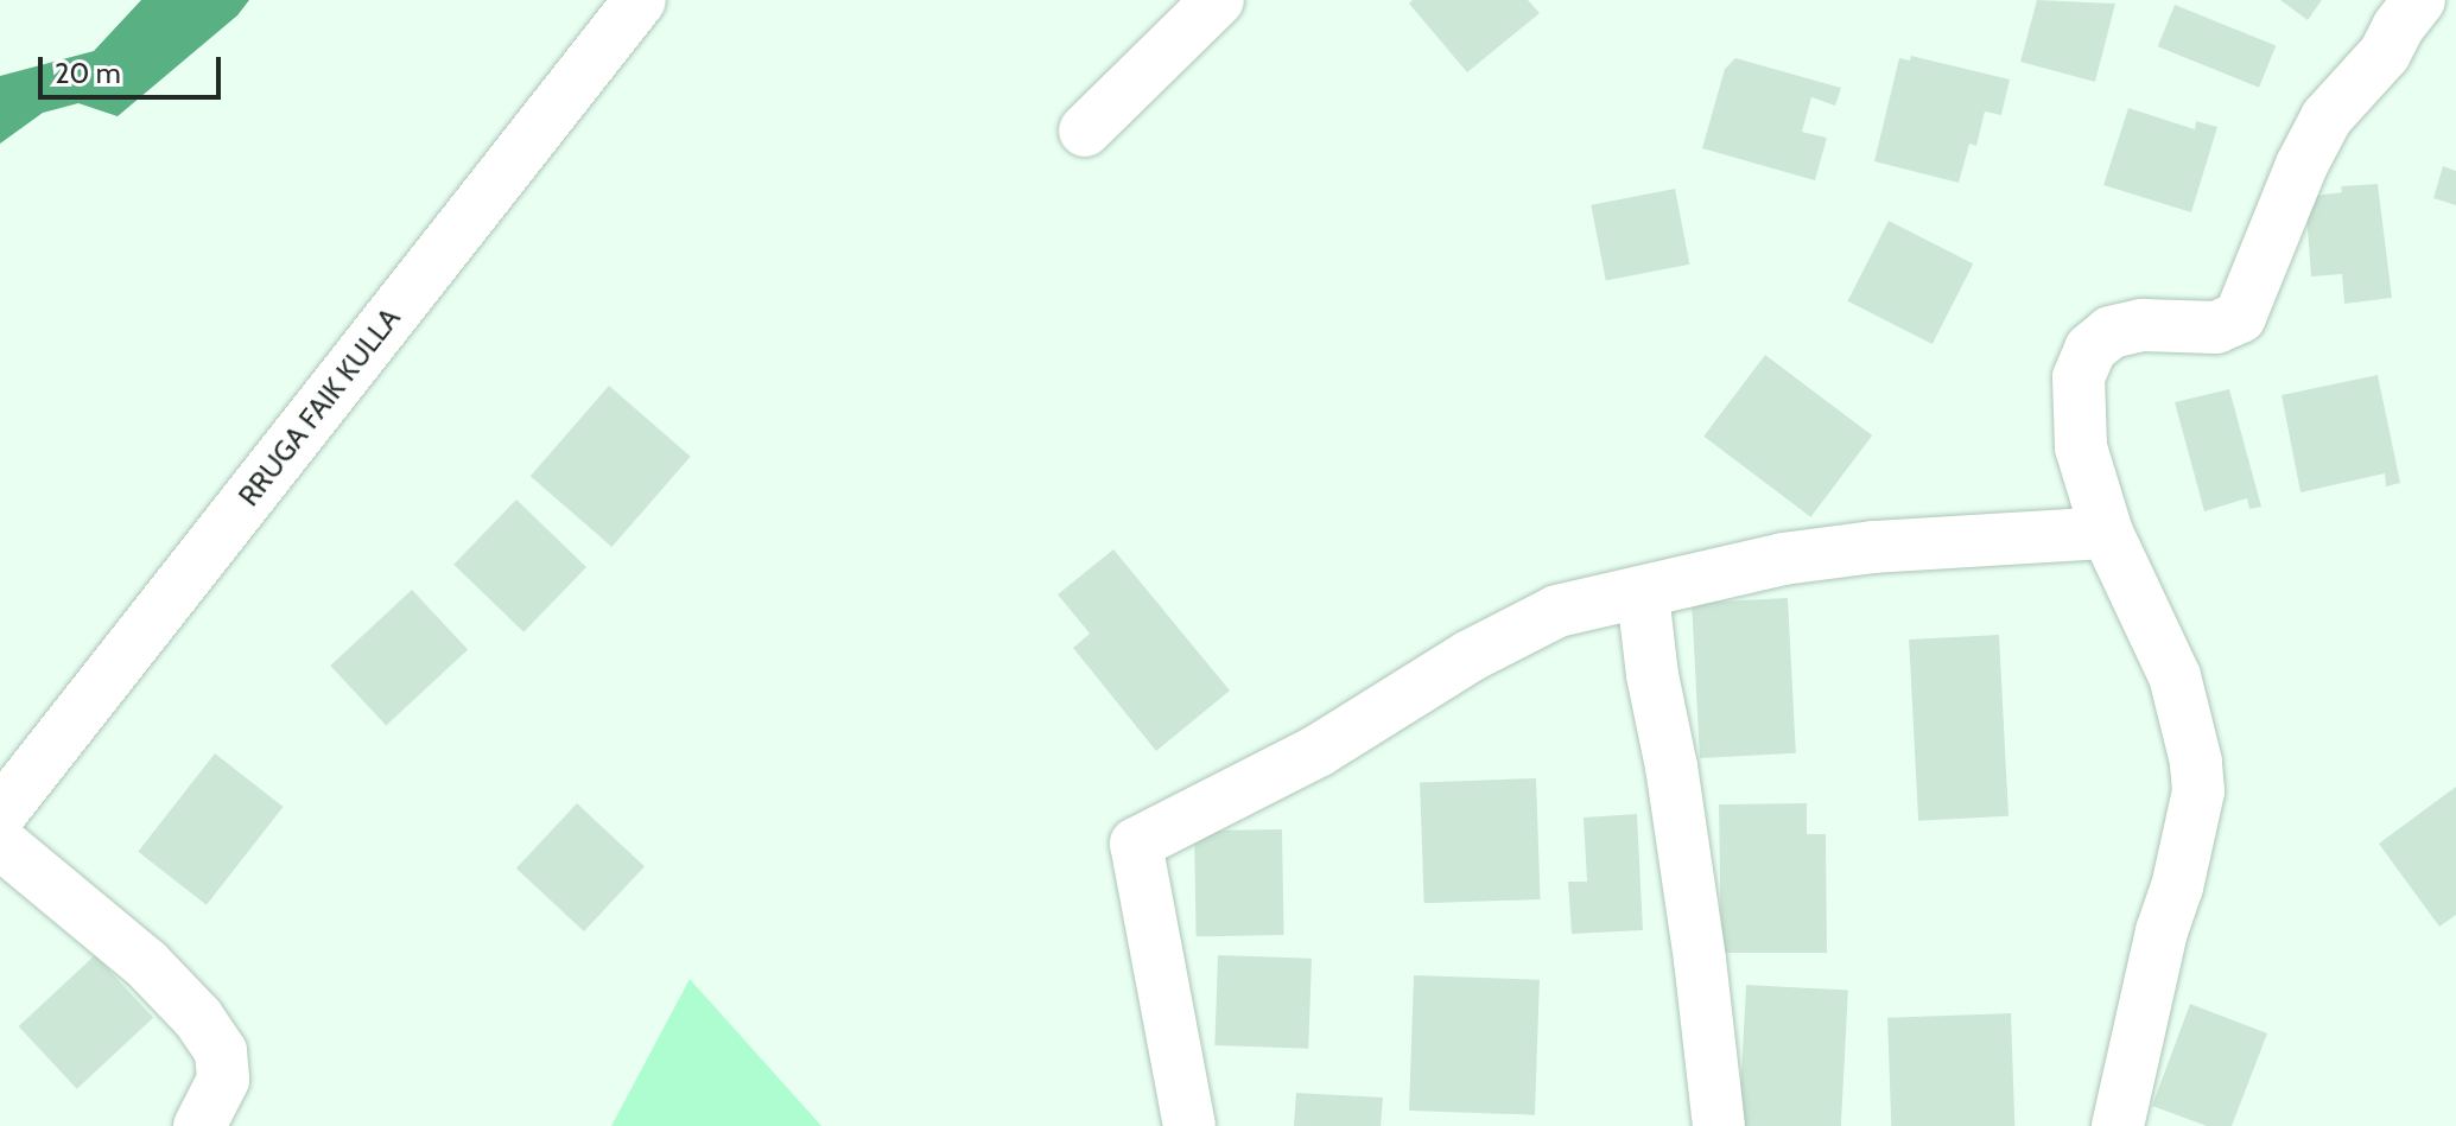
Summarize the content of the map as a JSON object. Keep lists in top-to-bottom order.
{
  "streets": {
    "street": ["RRUGA FAIK KULLA"]
  },
  "scale_bar": "20 m"
}
